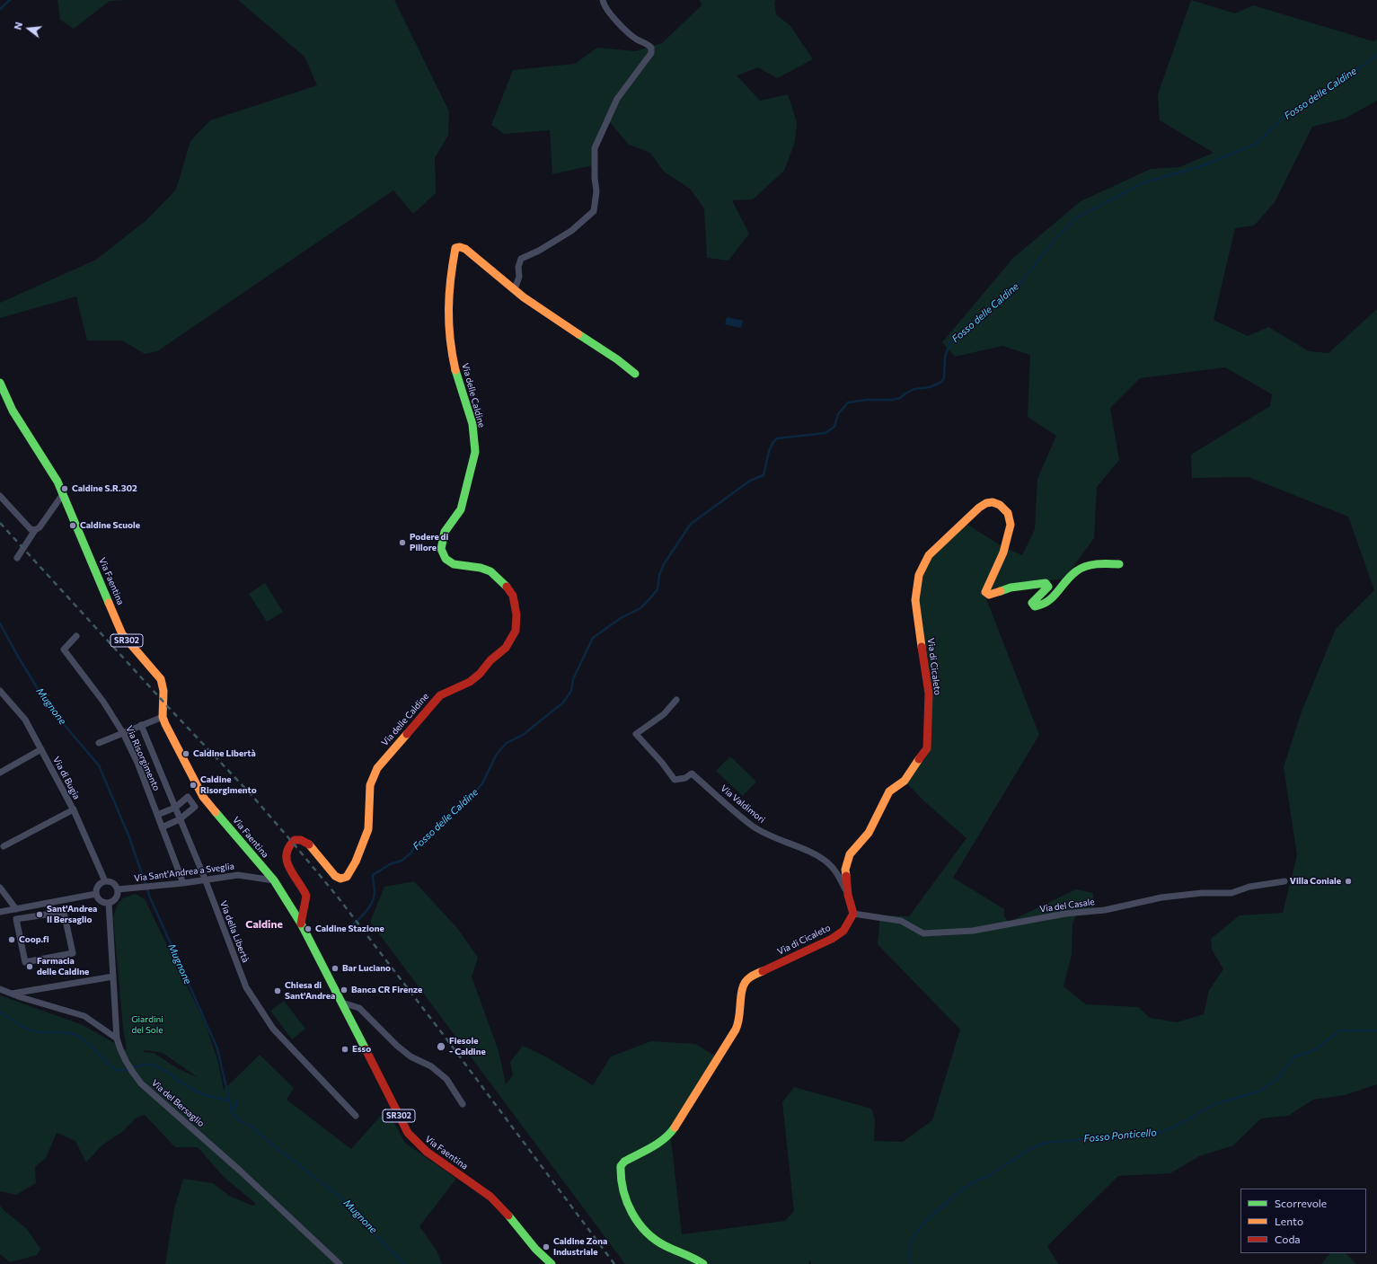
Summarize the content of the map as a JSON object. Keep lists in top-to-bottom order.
{
  "streets": {
    "street": [
      "Via delle Caldine",
      "Via Faentina",
      "SR302",
      "Via di Cicaleto",
      "Via Risorgimento",
      "Via di Bugia",
      "Via Valdimori",
      "Via Sant'Andrea a Sveglia",
      "Via del Casale",
      "Via della Libertà",
      "Via del Bersaglio"
    ]
  },
  "crossings": [
    ["Via delle Caldine", "Via Faentina"],
    ["Via Faentina", "Via Sant'Andrea a Sveglia"],
    ["Via di Cicaleto", "Via Valdimori"],
    ["Via di Cicaleto", "Via del Casale"],
    ["Via Risorgimento", "Via Sant'Andrea a Sveglia"],
    ["Via di Bugia", "Via Sant'Andrea a Sveglia"],
    ["Via di Bugia", "Via del Bersaglio"],
    ["Via Sant'Andrea a Sveglia", "Via della Libertà"],
    ["Via Sant'Andrea a Sveglia", "Via del Bersaglio"]
  ],
  "districts": ["Caldine"],
  "water": ["Fosso delle Caldine", "Mugnone", "Fosso Ponticello"],
  "parks": ["Giardini del Sole"],
  "places": [
    "Caldine S.R.302",
    "Caldine Scuole",
    "Podere di Pillore",
    "Caldine Libertà",
    "Caldine Risorgimento",
    "Villa Coniale",
    "Sant'Andrea Il Bersaglio",
    "Caldine Stazione",
    "Coop.fi",
    "Farmacia delle Caldine",
    "Bar Luciano",
    "Banca CR Firenze",
    "Chiesa di Sant'Andrea",
    "Fiesole - Caldine",
    "Esso",
    "Caldine Zona Industriale"
  ],
  "legend": ["Scorrevole", "Lento", "Coda"],
  "north": "left"
}
